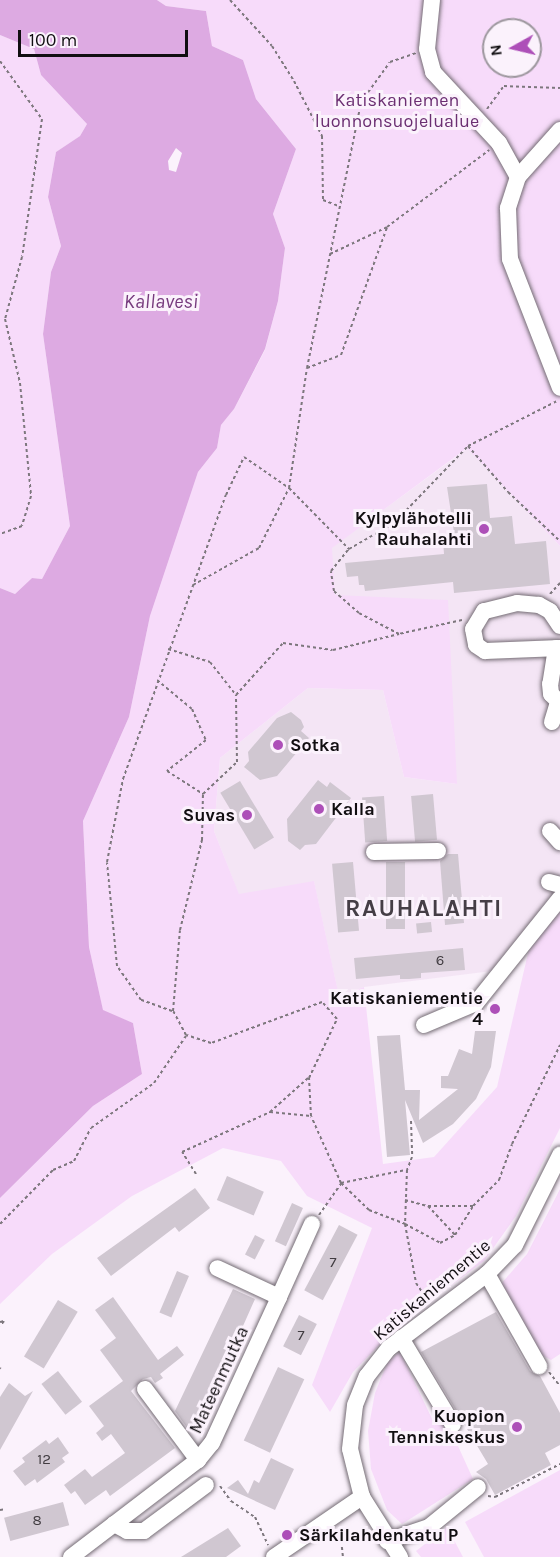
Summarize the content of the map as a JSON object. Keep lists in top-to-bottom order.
{
  "streets": {
    "street": ["Katiskaniementie", "Mateenmutka"]
  },
  "districts": ["RAUHALAHTI"],
  "water": ["Kallavesi"],
  "parks": ["Katiskaniemen luonnonsuojelualue"],
  "places": [
    "Kylpylähotelli Rauhalahti",
    "Sotka",
    "Kalla",
    "Suvas",
    "Katiskaniementie 4",
    "Kuopion Tenniskeskus",
    "Särkilahdenkatu P"
  ],
  "house_numbers": [
    "6",
    "7",
    "7",
    "12",
    "8"
  ],
  "scale_bar": "100 m",
  "north": "left"
}
